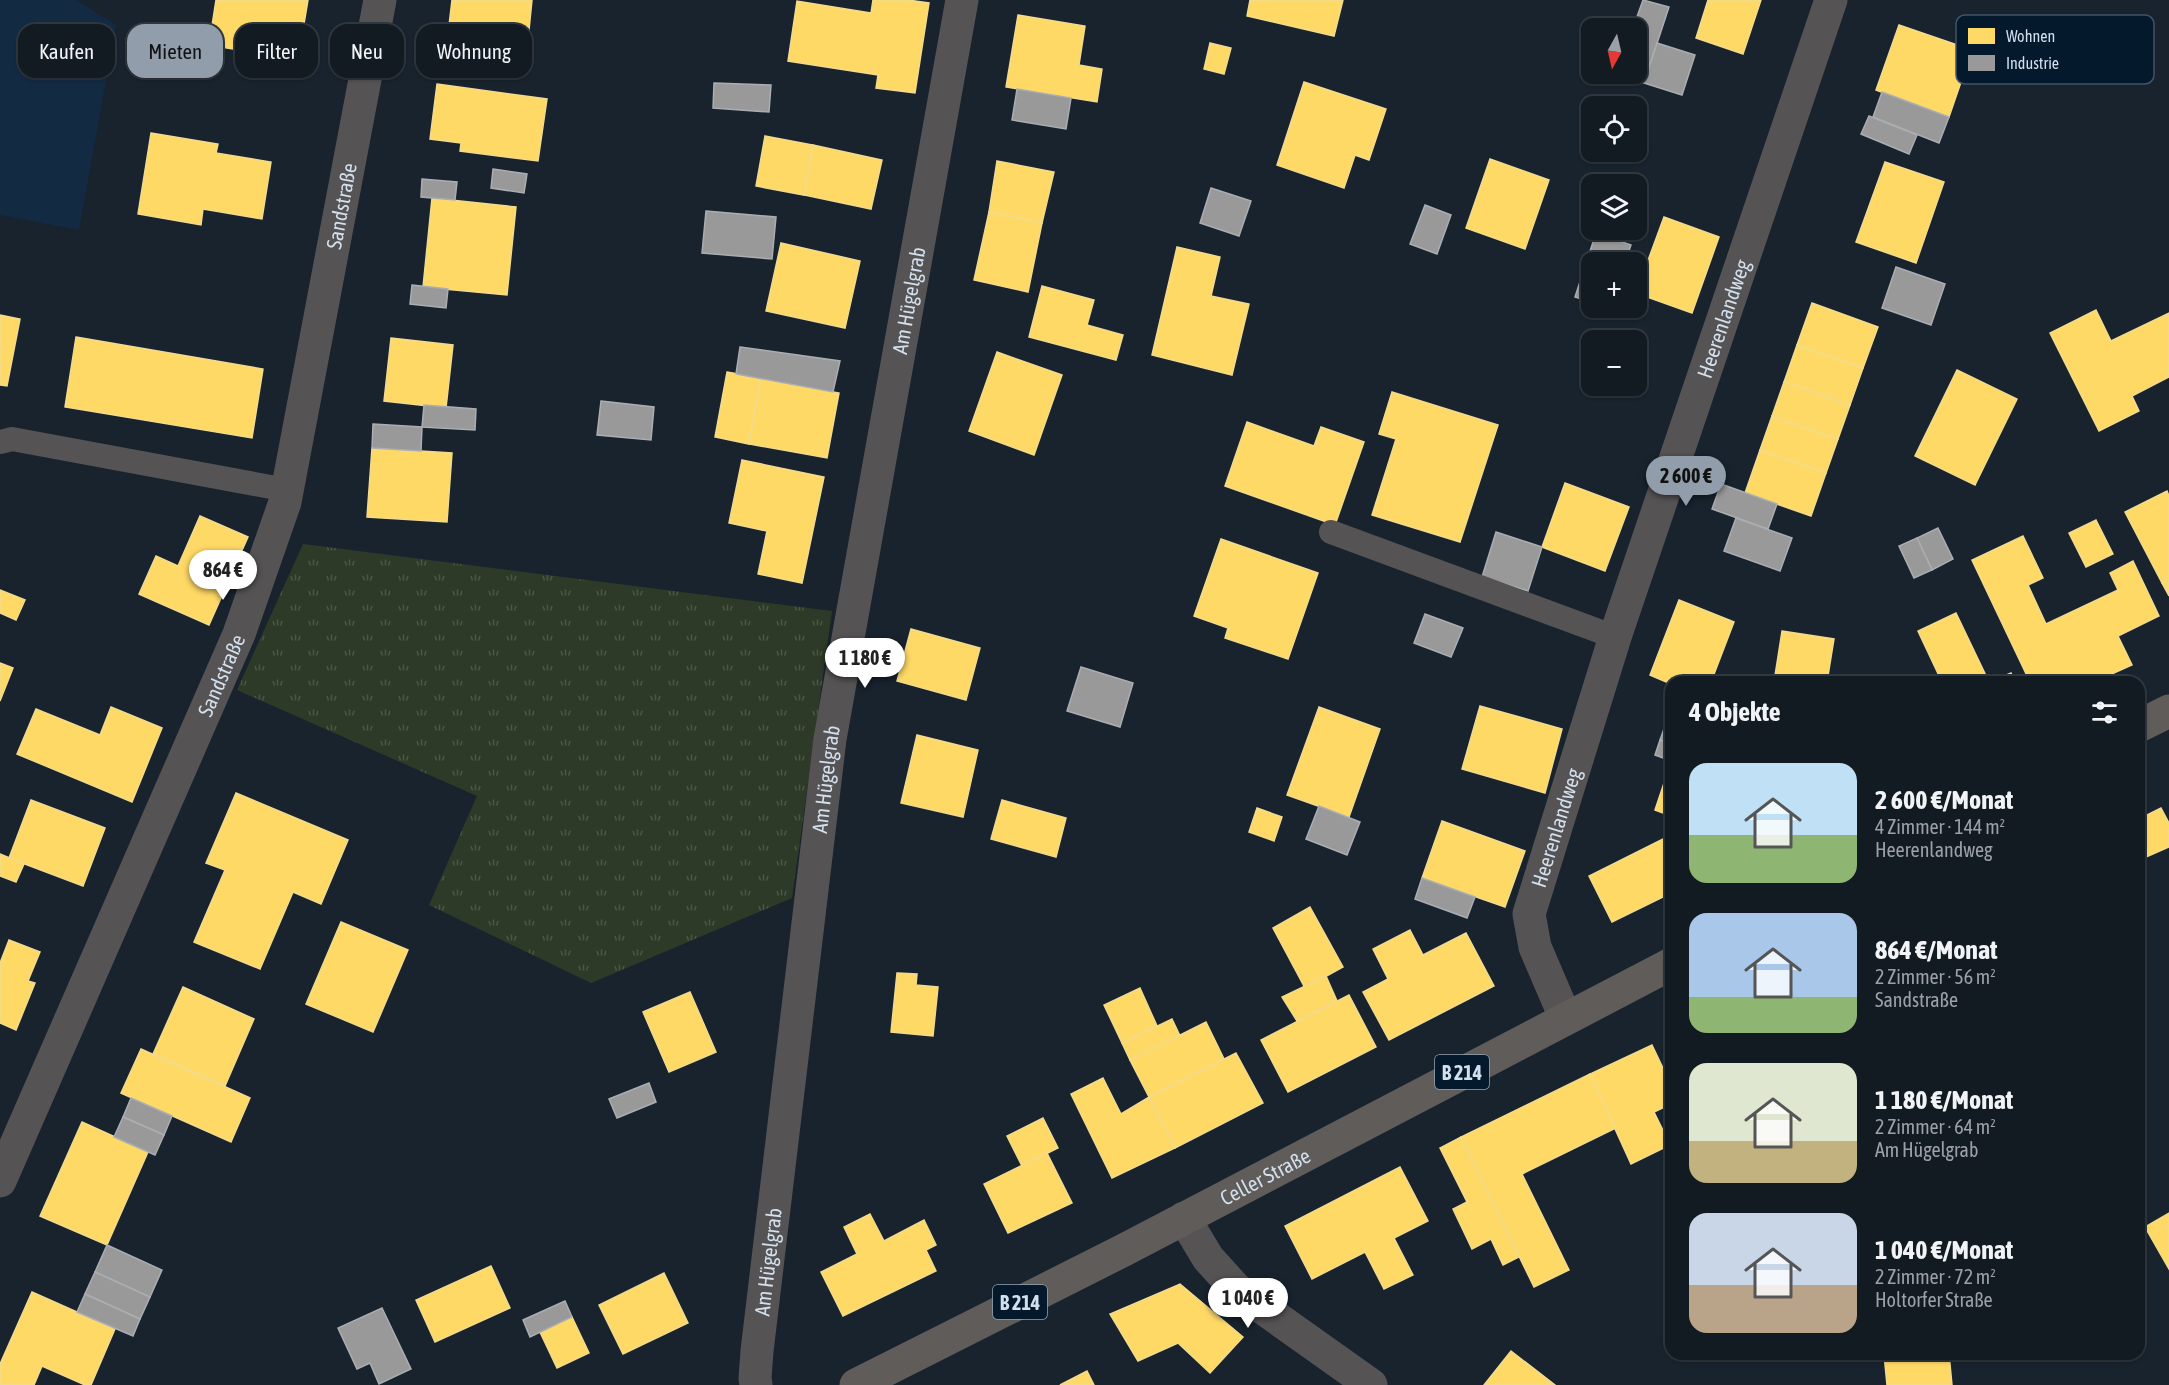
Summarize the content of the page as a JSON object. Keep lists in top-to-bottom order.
{
  "streets": {
    "main road": ["B 214", "Celler Straße"],
    "street": ["Sandstraße", "Am Hügelgrab", "Heerenlandweg"]
  },
  "crossings": [
    ["Heerenlandweg", "Celler Straße"]
  ],
  "legend": ["Wohnen", "Industrie"],
  "north": "bottom",
  "page": {
    "map_buttons": ["+", "−"],
    "chip": [
      "Kaufen",
      "Mieten",
      "Filter",
      "Neu",
      "Wohnung"
    ],
    "price": [
      "2 600 €",
      "864 €",
      "1 180 €",
      "1 040 €"
    ],
    "heading": "4 Objekte",
    "list": [
      {
        "name": "2 600 €/Monat",
        "note": "4 Zimmer · 144 m² · Heerenlandweg"
      },
      {
        "name": "864 €/Monat",
        "note": "2 Zimmer · 56 m² · Sandstraße"
      },
      {
        "name": "1 180 €/Monat",
        "note": "2 Zimmer · 64 m² · Am Hügelgrab"
      },
      {
        "name": "1 040 €/Monat",
        "note": "2 Zimmer · 72 m² · Holtorfer Straße"
      }
    ]
  }
}
